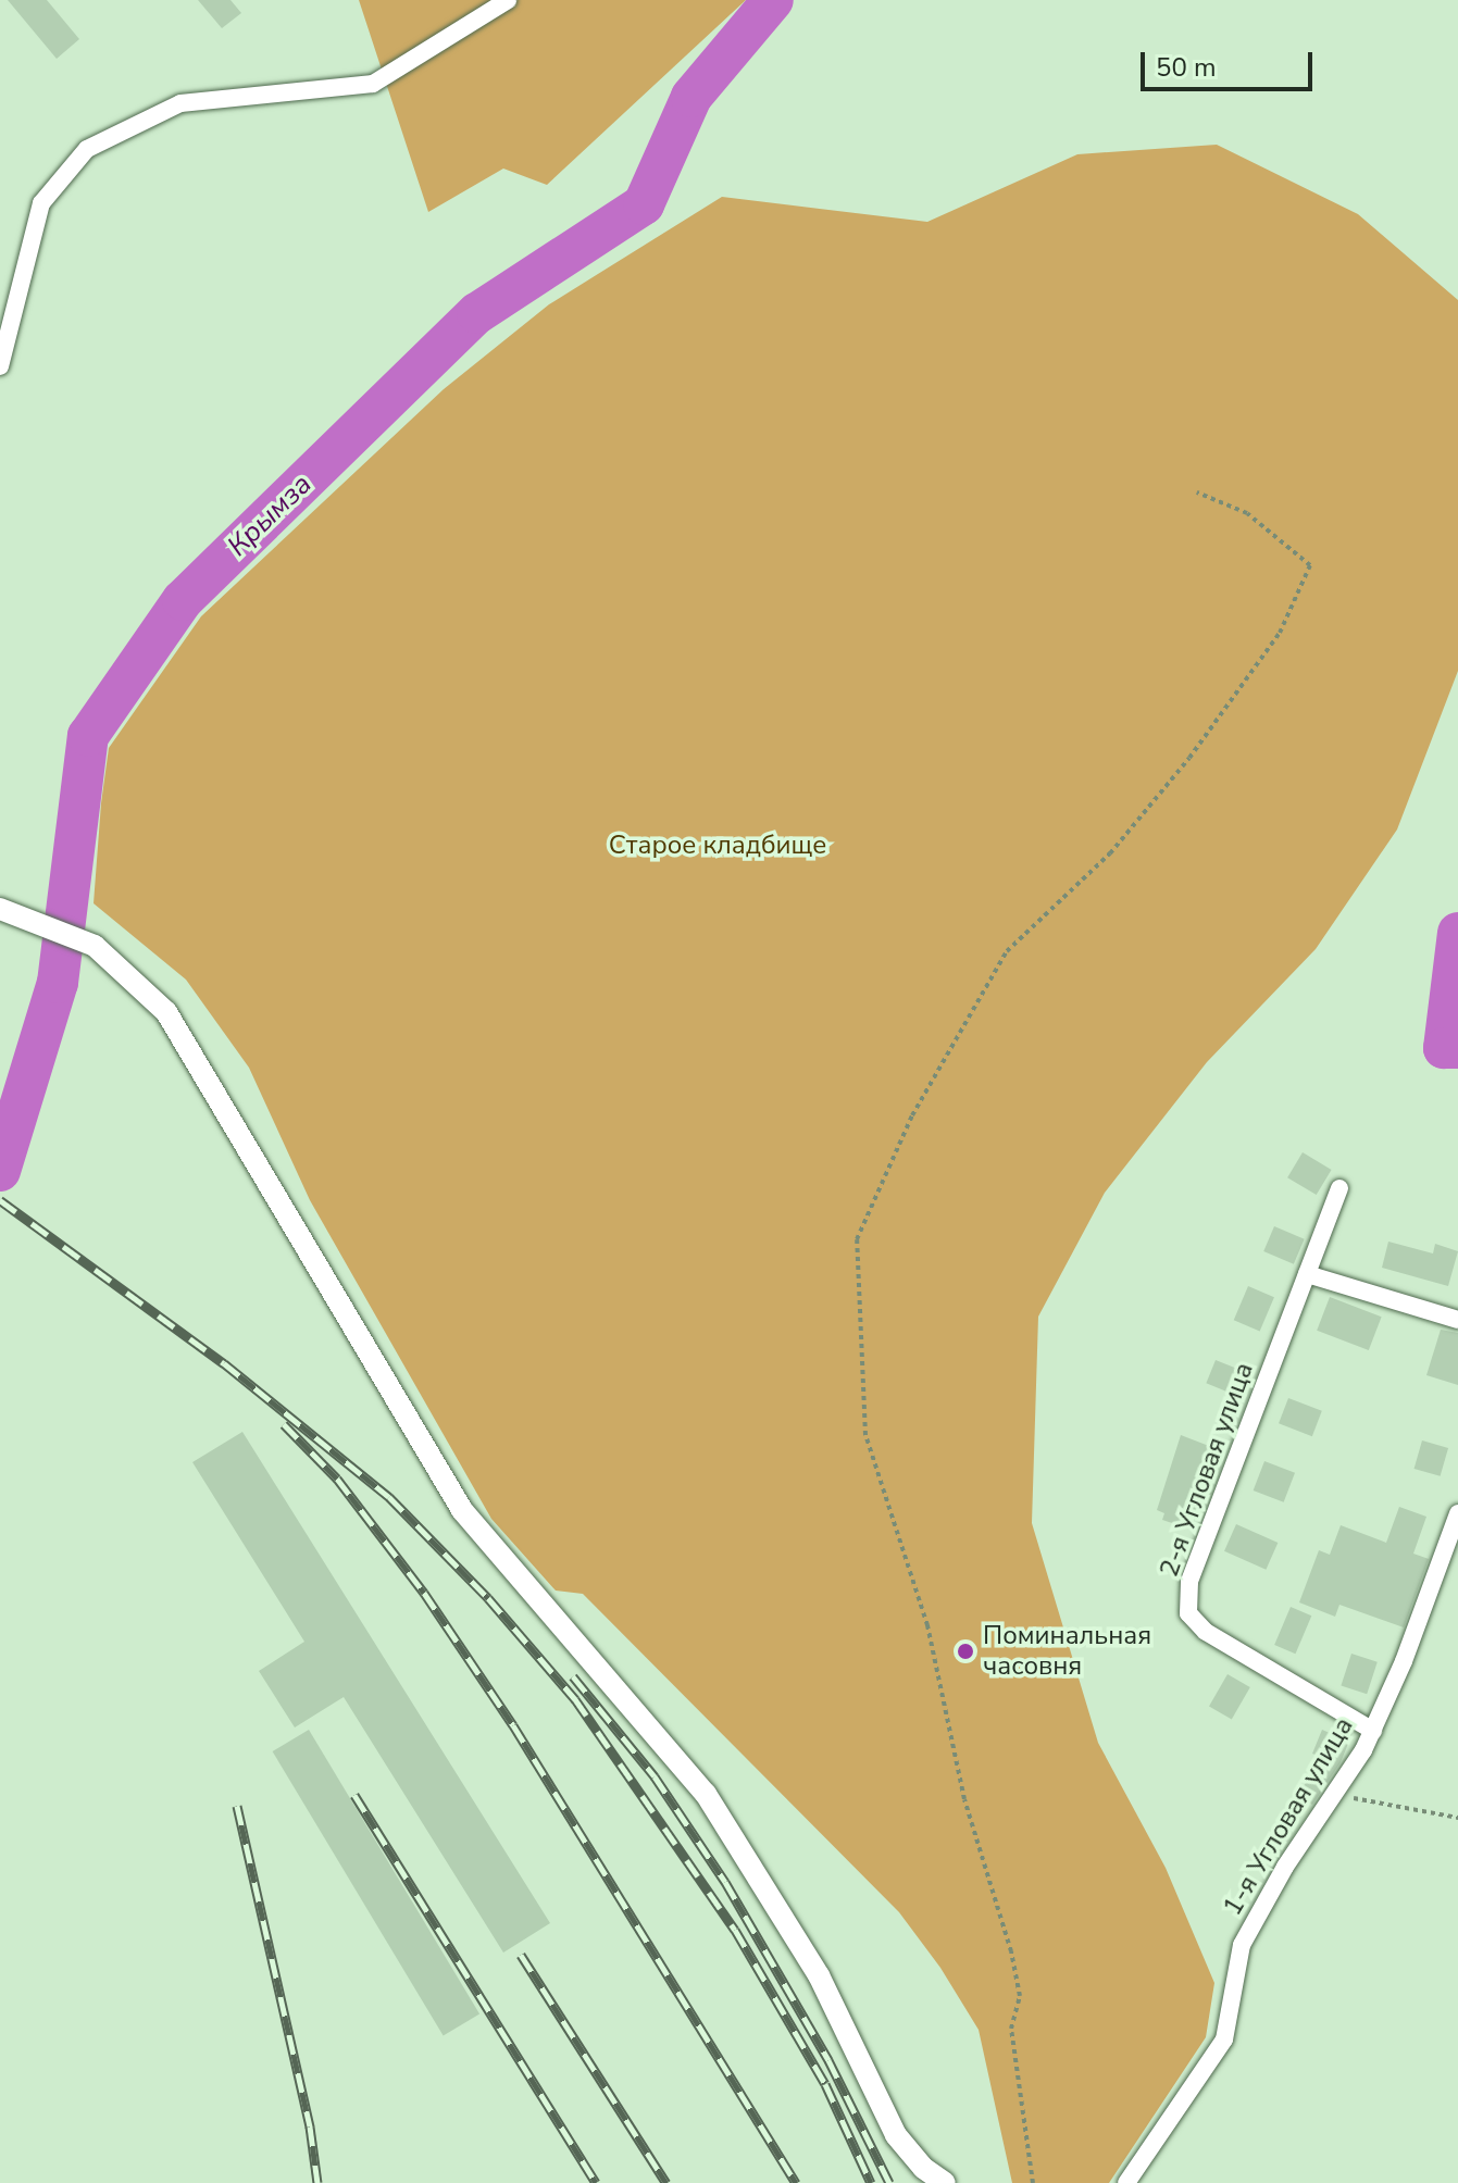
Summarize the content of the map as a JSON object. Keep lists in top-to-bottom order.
{
  "streets": {
    "street": ["2-я Угловая улица", "1-я Угловая улица"]
  },
  "crossings": [
    ["2-я Угловая улица", "1-я Угловая улица"]
  ],
  "water": ["Крымза"],
  "parks": ["Старое кладбище"],
  "places": ["Поминальная часовня"],
  "scale_bar": "50 m"
}
